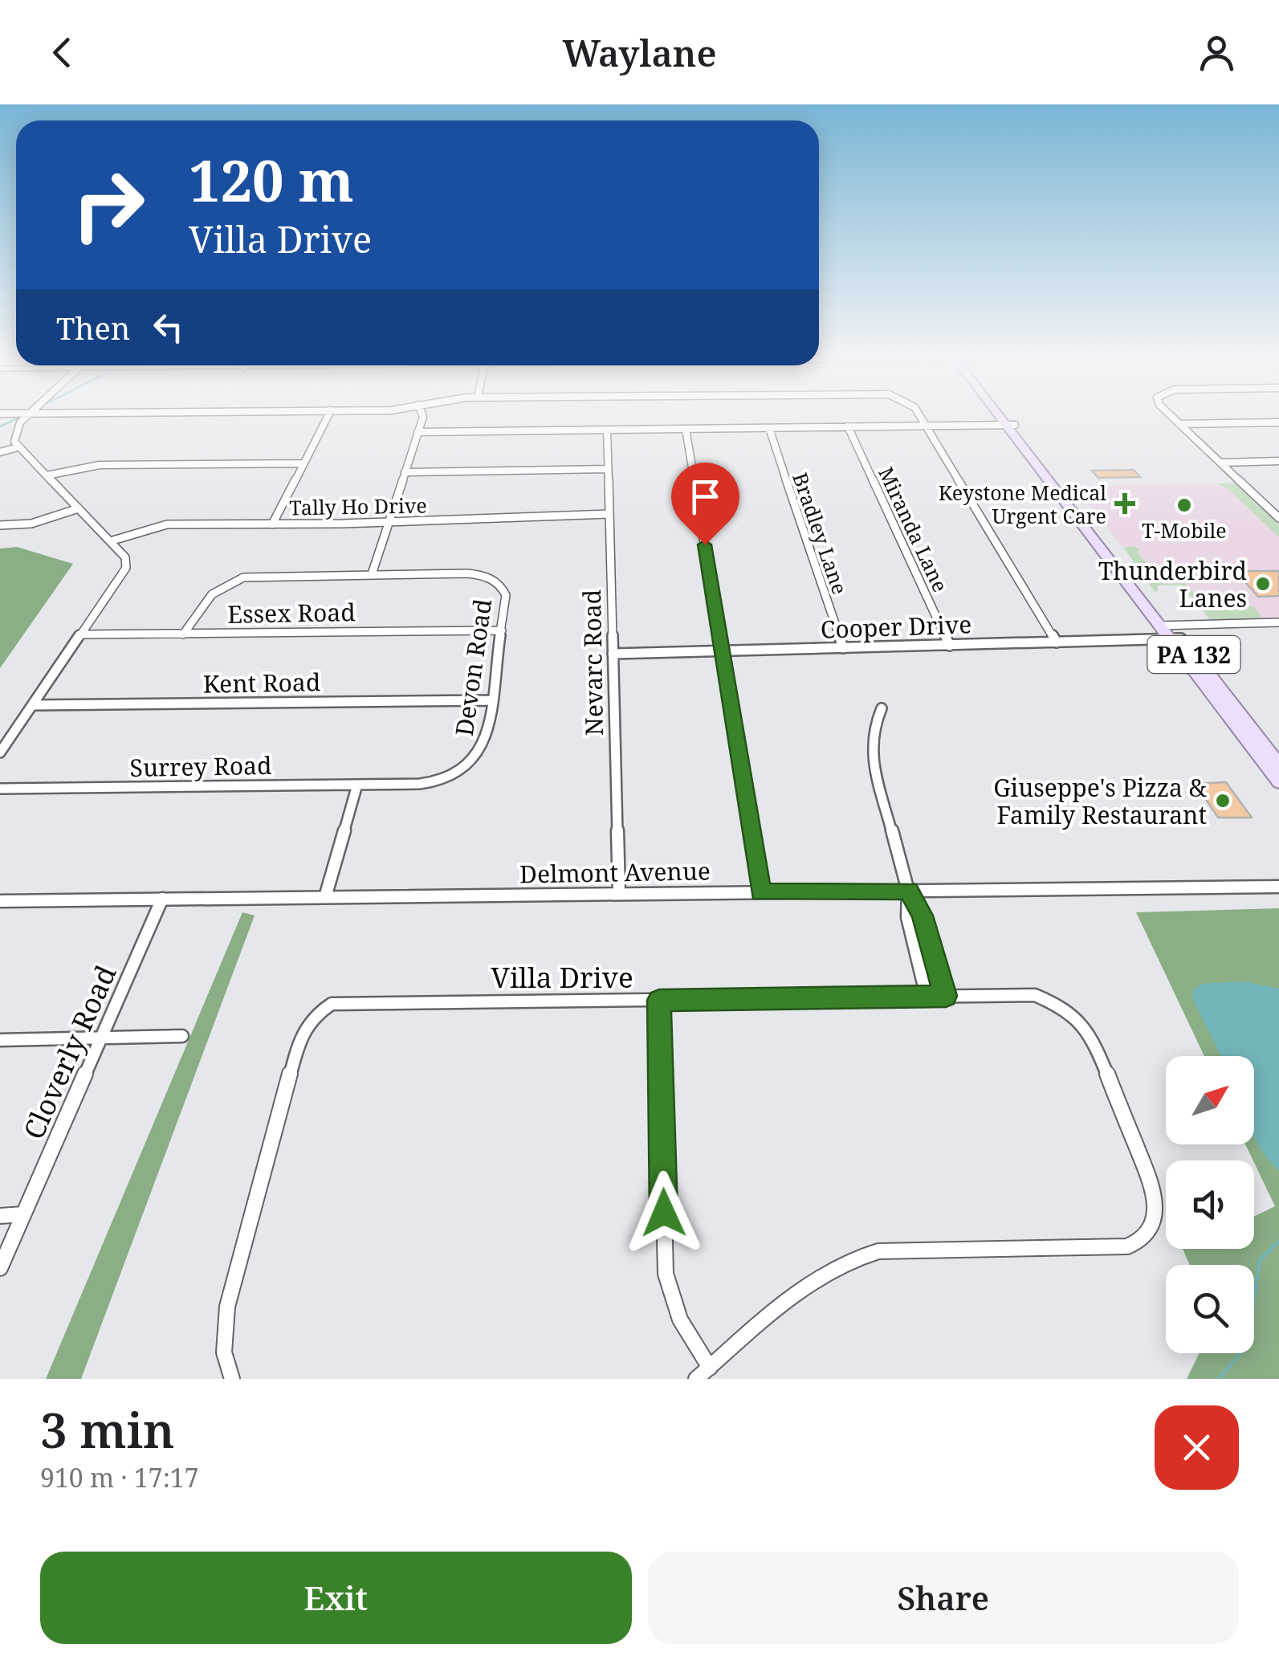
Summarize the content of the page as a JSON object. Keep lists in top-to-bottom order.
{
  "streets": {
    "main road": ["PA 132"],
    "street": [
      "Tally Ho Drive",
      "Miranda Lane",
      "Bradley Lane",
      "Essex Road",
      "Cooper Drive",
      "Nevarc Road",
      "Devon Road",
      "Kent Road",
      "Surrey Road",
      "Delmont Avenue",
      "Villa Drive",
      "Cloverly Road"
    ]
  },
  "crossings": [
    ["Tally Ho Drive", "Nevarc Road"],
    ["Miranda Lane", "Cooper Drive"],
    ["Bradley Lane", "Cooper Drive"],
    ["Essex Road", "Devon Road"],
    ["Cooper Drive", "PA 132"],
    ["Cooper Drive", "Nevarc Road"],
    ["Nevarc Road", "Delmont Avenue"],
    ["Devon Road", "Kent Road"],
    ["Devon Road", "Surrey Road"],
    ["Delmont Avenue", "Cloverly Road"]
  ],
  "places": {
    "health": ["Keystone Medical Urgent Care"],
    "other": ["T-Mobile", "Thunderbird Lanes", "Giuseppe's Pizza & Family Restaurant"]
  },
  "north": "top right",
  "page": {
    "header": "Waylane",
    "turn": ["120 m", "Villa Drive"],
    "then": "Then",
    "heading": ["3 min", "910 m · 17:17"],
    "buttons": ["Exit", "Share"]
  }
}
